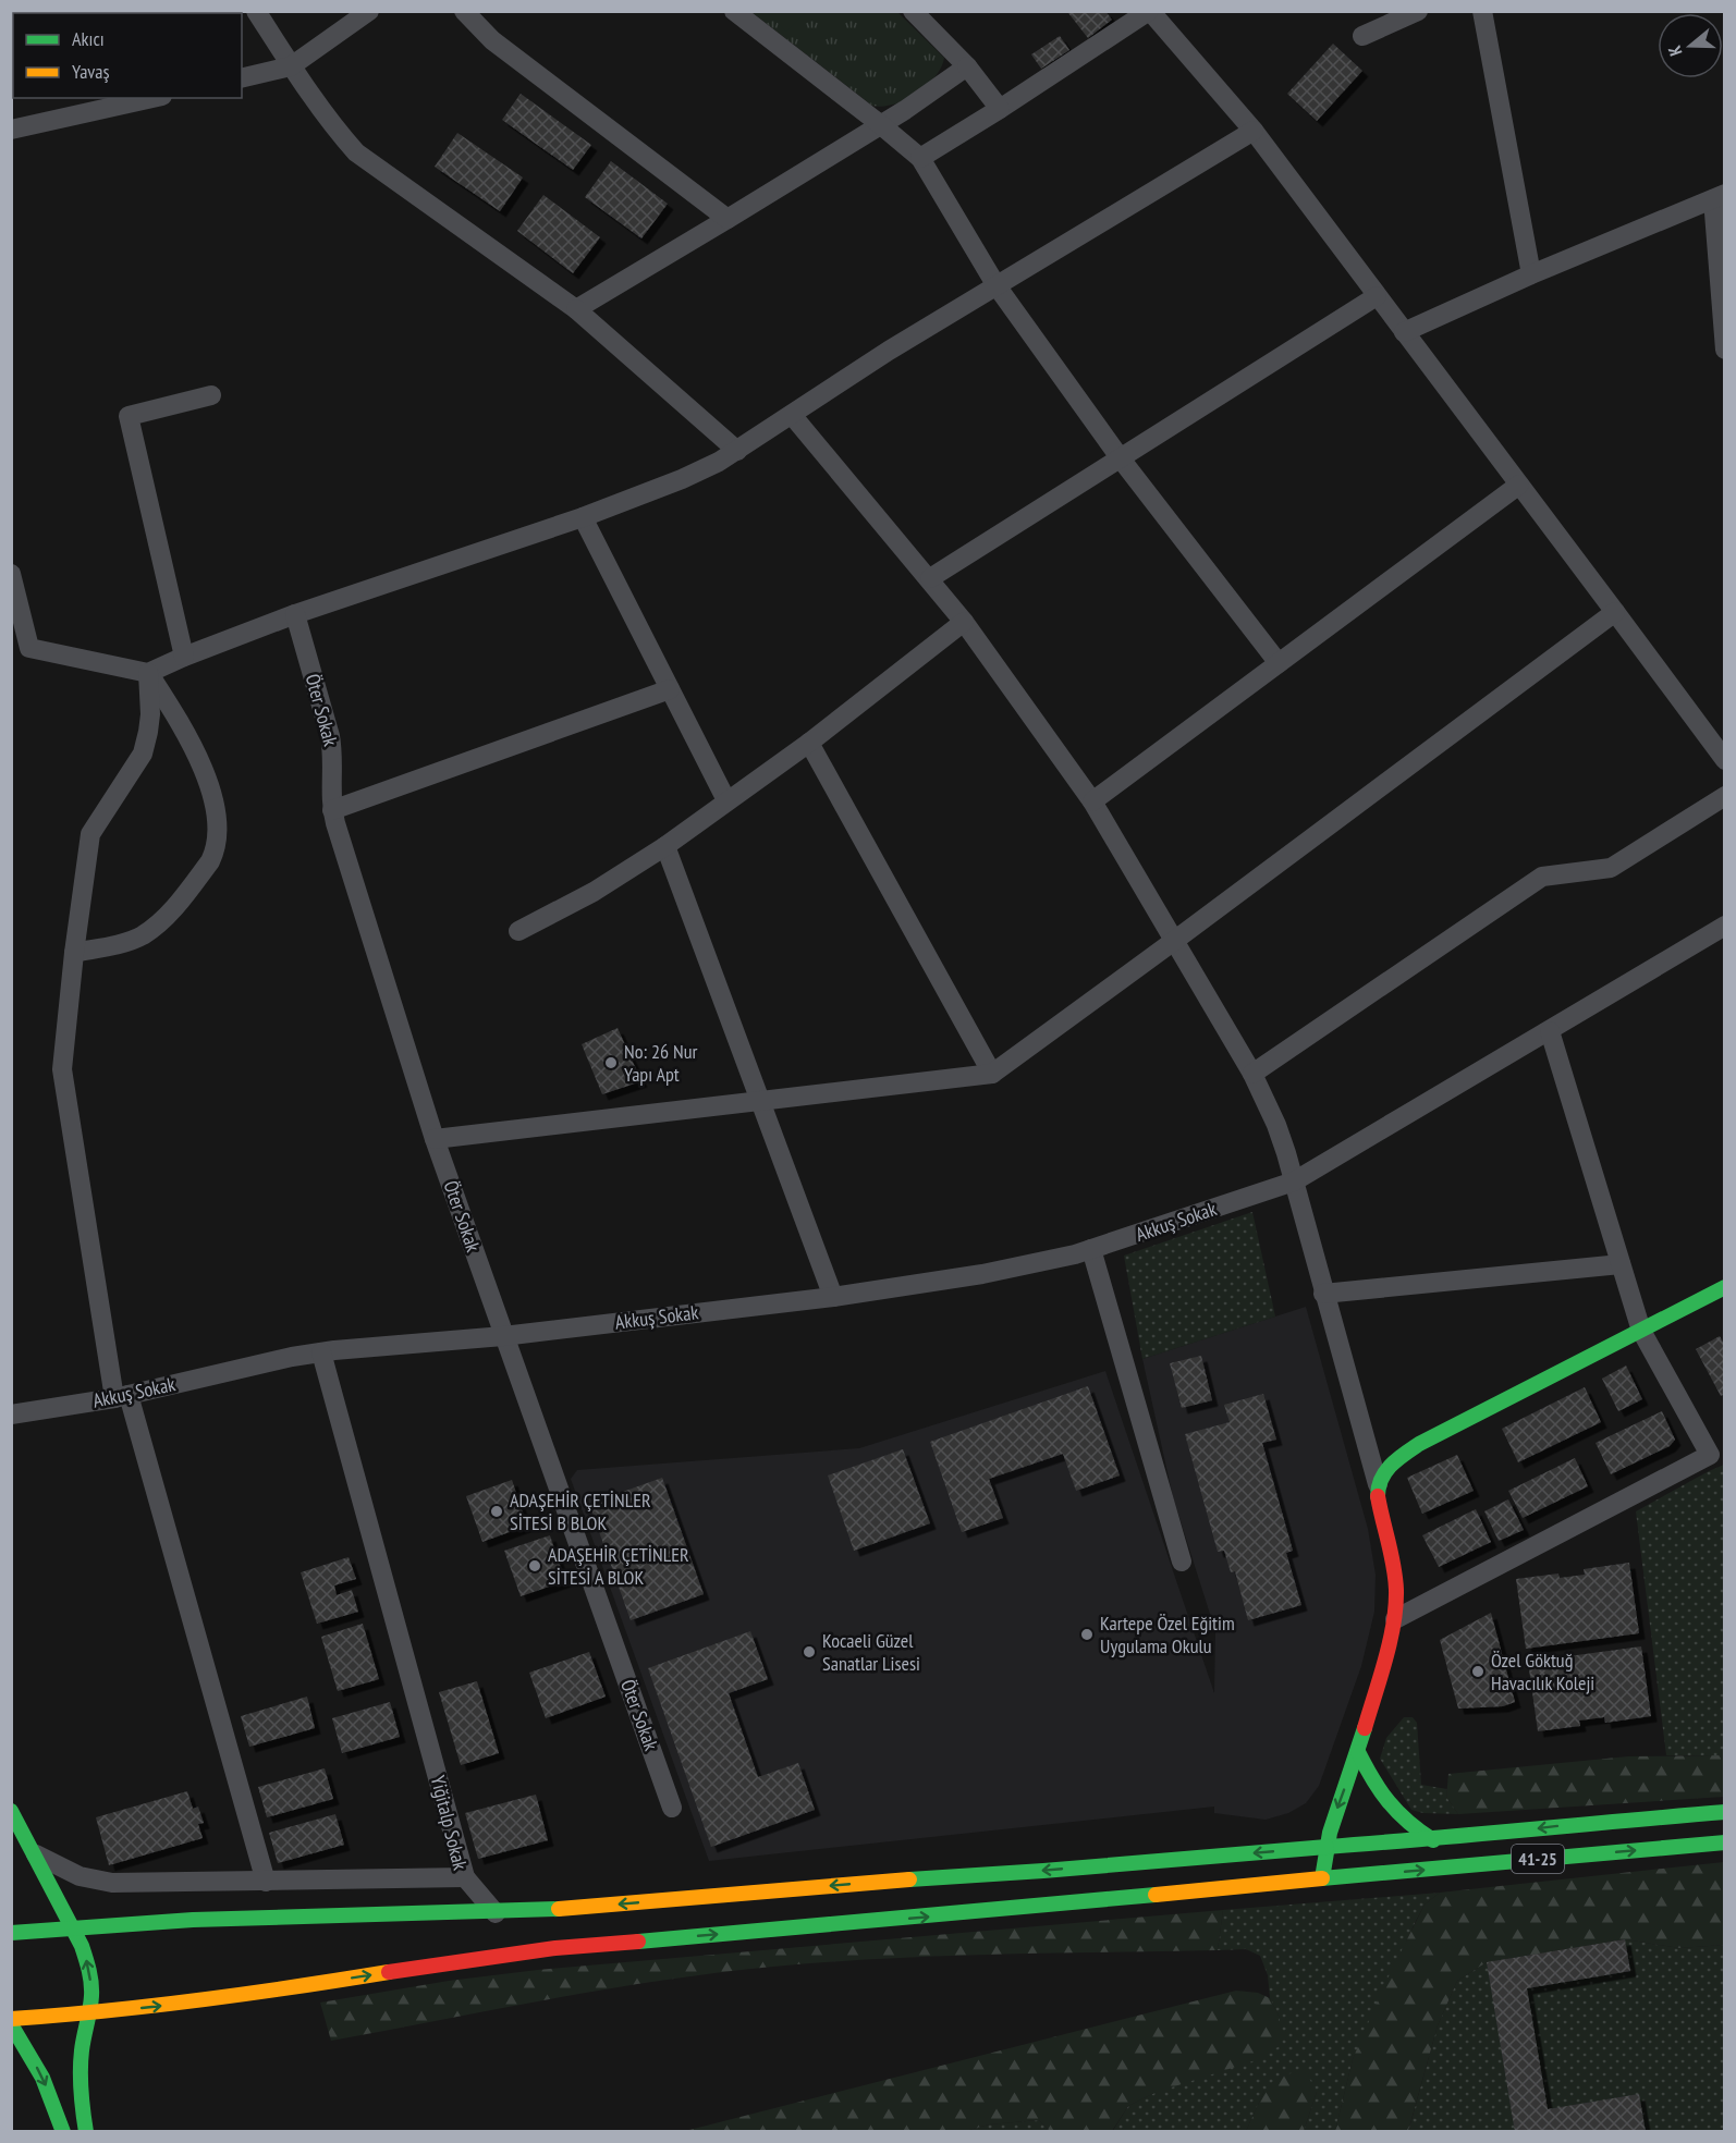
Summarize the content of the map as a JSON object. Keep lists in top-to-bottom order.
{
  "streets": {
    "main road": ["41-25"],
    "street": ["Öter Sokak", "Akkuş Sokak", "Yiğitalp Sokak"]
  },
  "crossings": [
    ["Öter Sokak", "Akkuş Sokak"],
    ["Akkuş Sokak", "Yiğitalp Sokak"]
  ],
  "places": [
    "No: 26 Nur Yapı Apt",
    "ADAŞEHİR ÇETİNLER SİTESİ B BLOK",
    "ADAŞEHİR ÇETİNLER SİTESİ A BLOK",
    "Kartepe Özel Eğitim Uygulama Okulu",
    "Kocaeli Güzel Sanatlar Lisesi",
    "Özel Göktuğ Havacılık Koleji"
  ],
  "legend": ["Akıcı", "Yavaş"],
  "north": "left"
}
